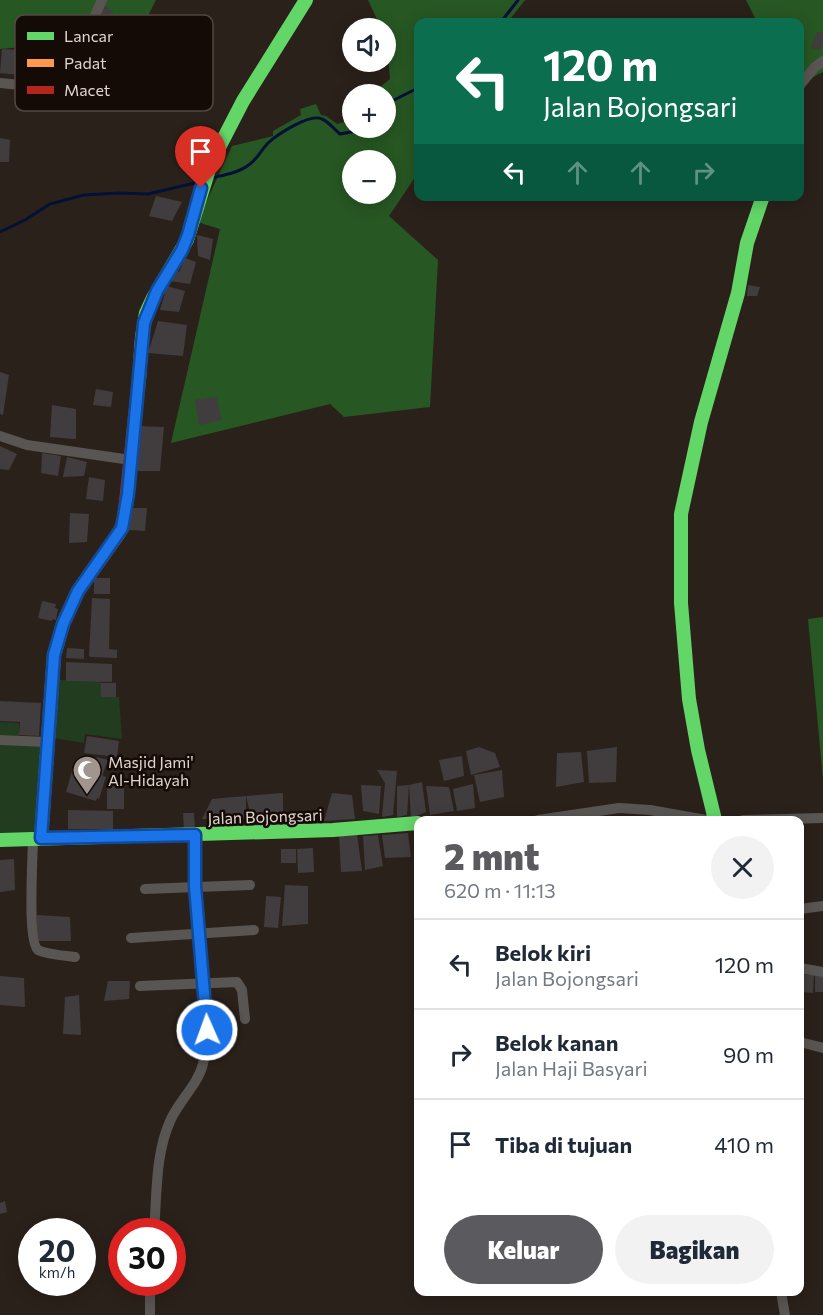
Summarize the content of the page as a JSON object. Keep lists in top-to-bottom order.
{
  "streets": {
    "street": ["Jalan Bojongsari"]
  },
  "places": {
    "mosque": ["Masjid Jami' Al-Hidayah"]
  },
  "legend": ["Lancar", "Padat", "Macet"],
  "page": {
    "map_buttons": ["+", "−"],
    "turn": ["120 m", "Jalan Bojongsari"],
    "heading": ["2 mnt", "620 m · 11:13"],
    "list": [
      {
        "name": "Belok kiri",
        "note": "Jalan Bojongsari",
        "value": "120 m"
      },
      {
        "name": "Belok kanan",
        "note": "Jalan Haji Basyari",
        "value": "90 m"
      },
      {
        "name": "Tiba di tujuan",
        "value": "410 m"
      }
    ],
    "buttons": ["Keluar", "Bagikan"],
    "speed": "20 km/h",
    "limit": "30"
  }
}
